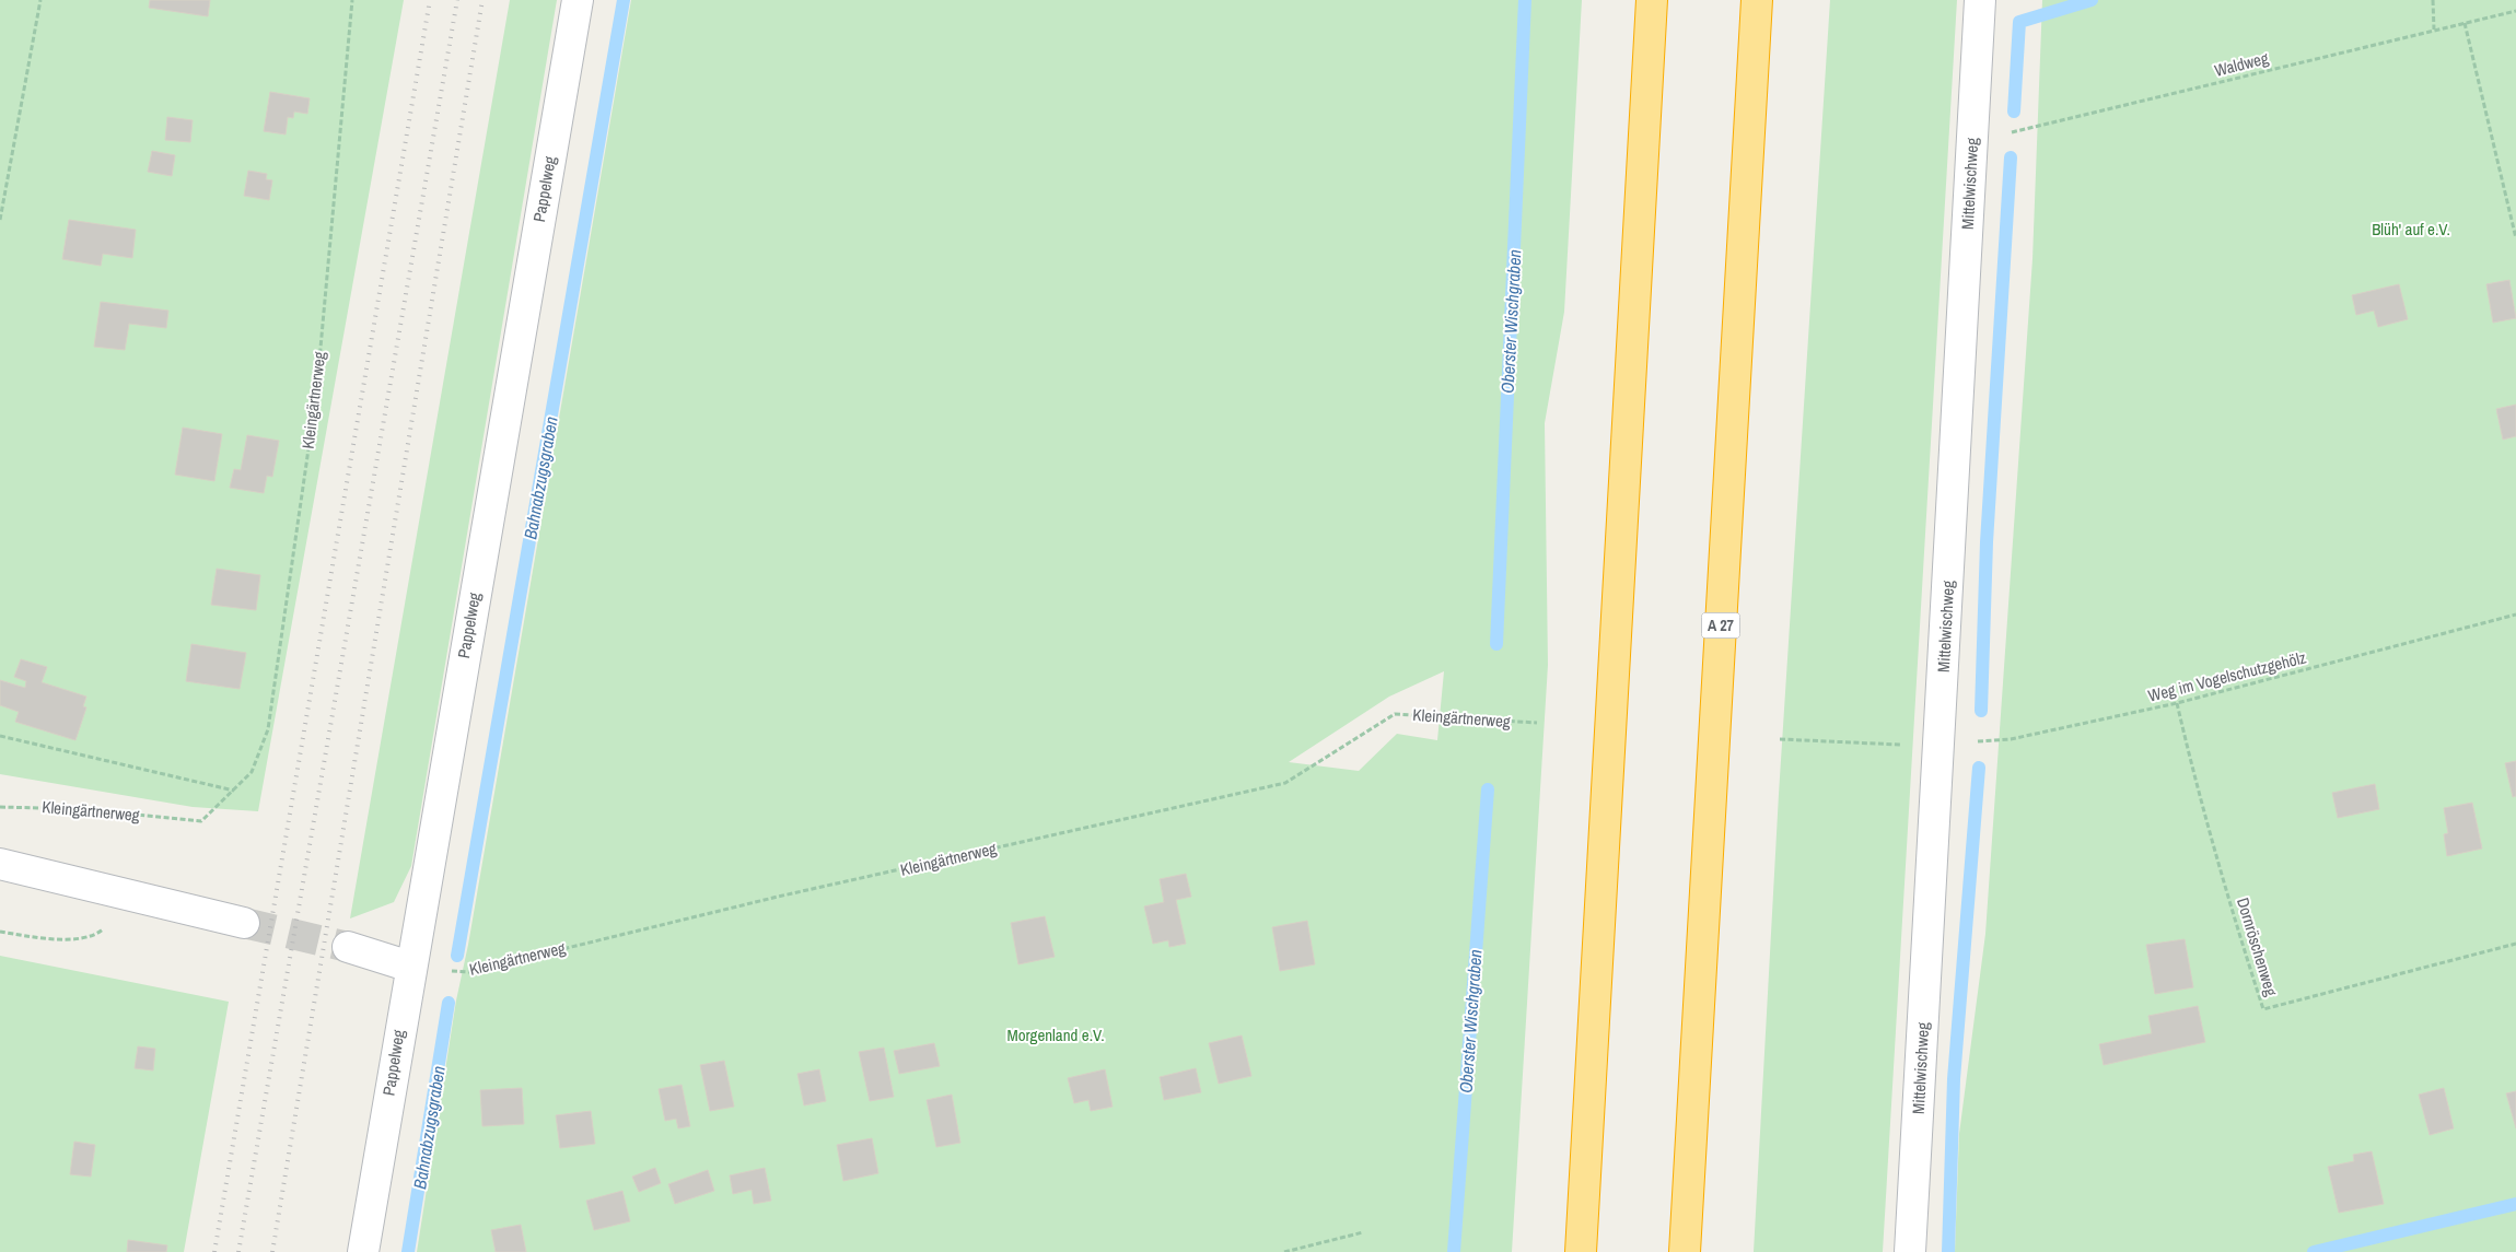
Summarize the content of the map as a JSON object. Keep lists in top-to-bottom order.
{
  "streets": {
    "highway": ["A 27"],
    "street": ["Mittelwischweg", "Pappelweg"],
    "path": [
      "Waldweg",
      "Kleingärtnerweg",
      "Weg im Vogelschutzgehölz",
      "Dornröschenweg"
    ]
  },
  "crossings": [
    ["Waldweg", "Mittelwischweg"],
    ["Mittelwischweg", "Weg im Vogelschutzgehölz"],
    ["Pappelweg", "Kleingärtnerweg"],
    ["Weg im Vogelschutzgehölz", "Dornröschenweg"]
  ],
  "water": ["Oberster Wischgraben", "Bahnabzugsgraben"],
  "parks": ["Blüh' auf e.V.", "Morgenland e.V."]
}
